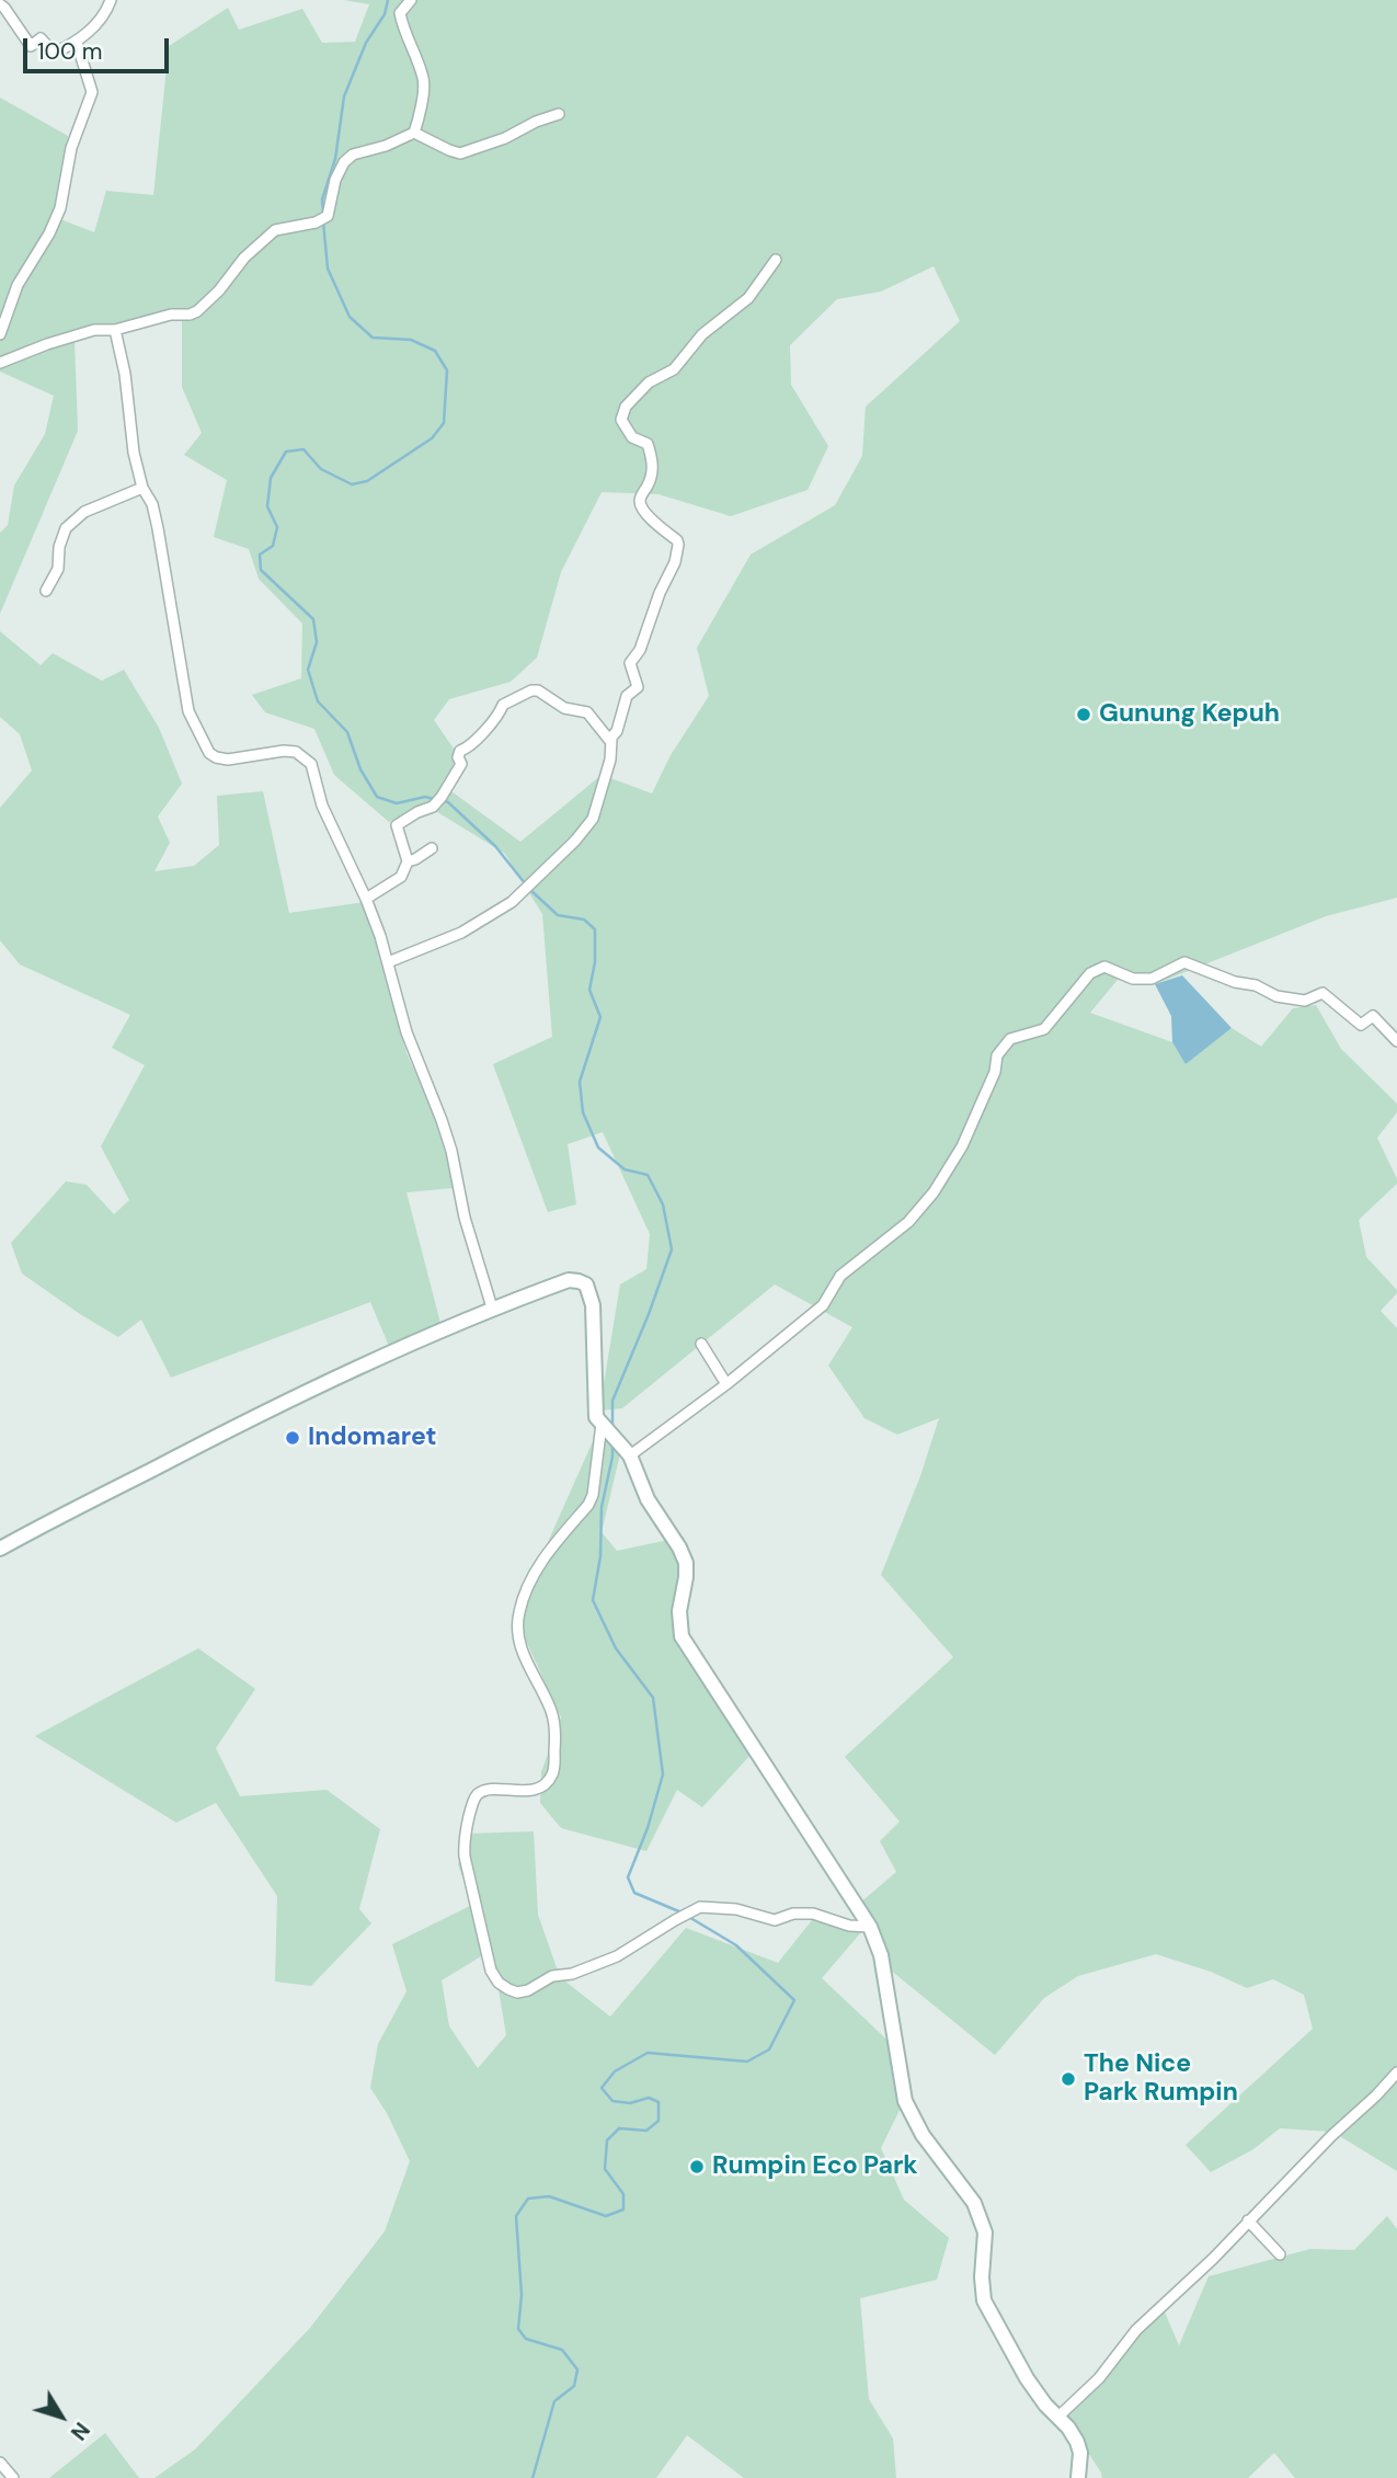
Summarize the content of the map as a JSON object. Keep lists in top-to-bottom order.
{
  "places": [
    "Gunung Kepuh",
    "Indomaret",
    "The Nice Park Rumpin",
    "Rumpin Eco Park"
  ],
  "scale_bar": "100 m",
  "north": "bottom right"
}
